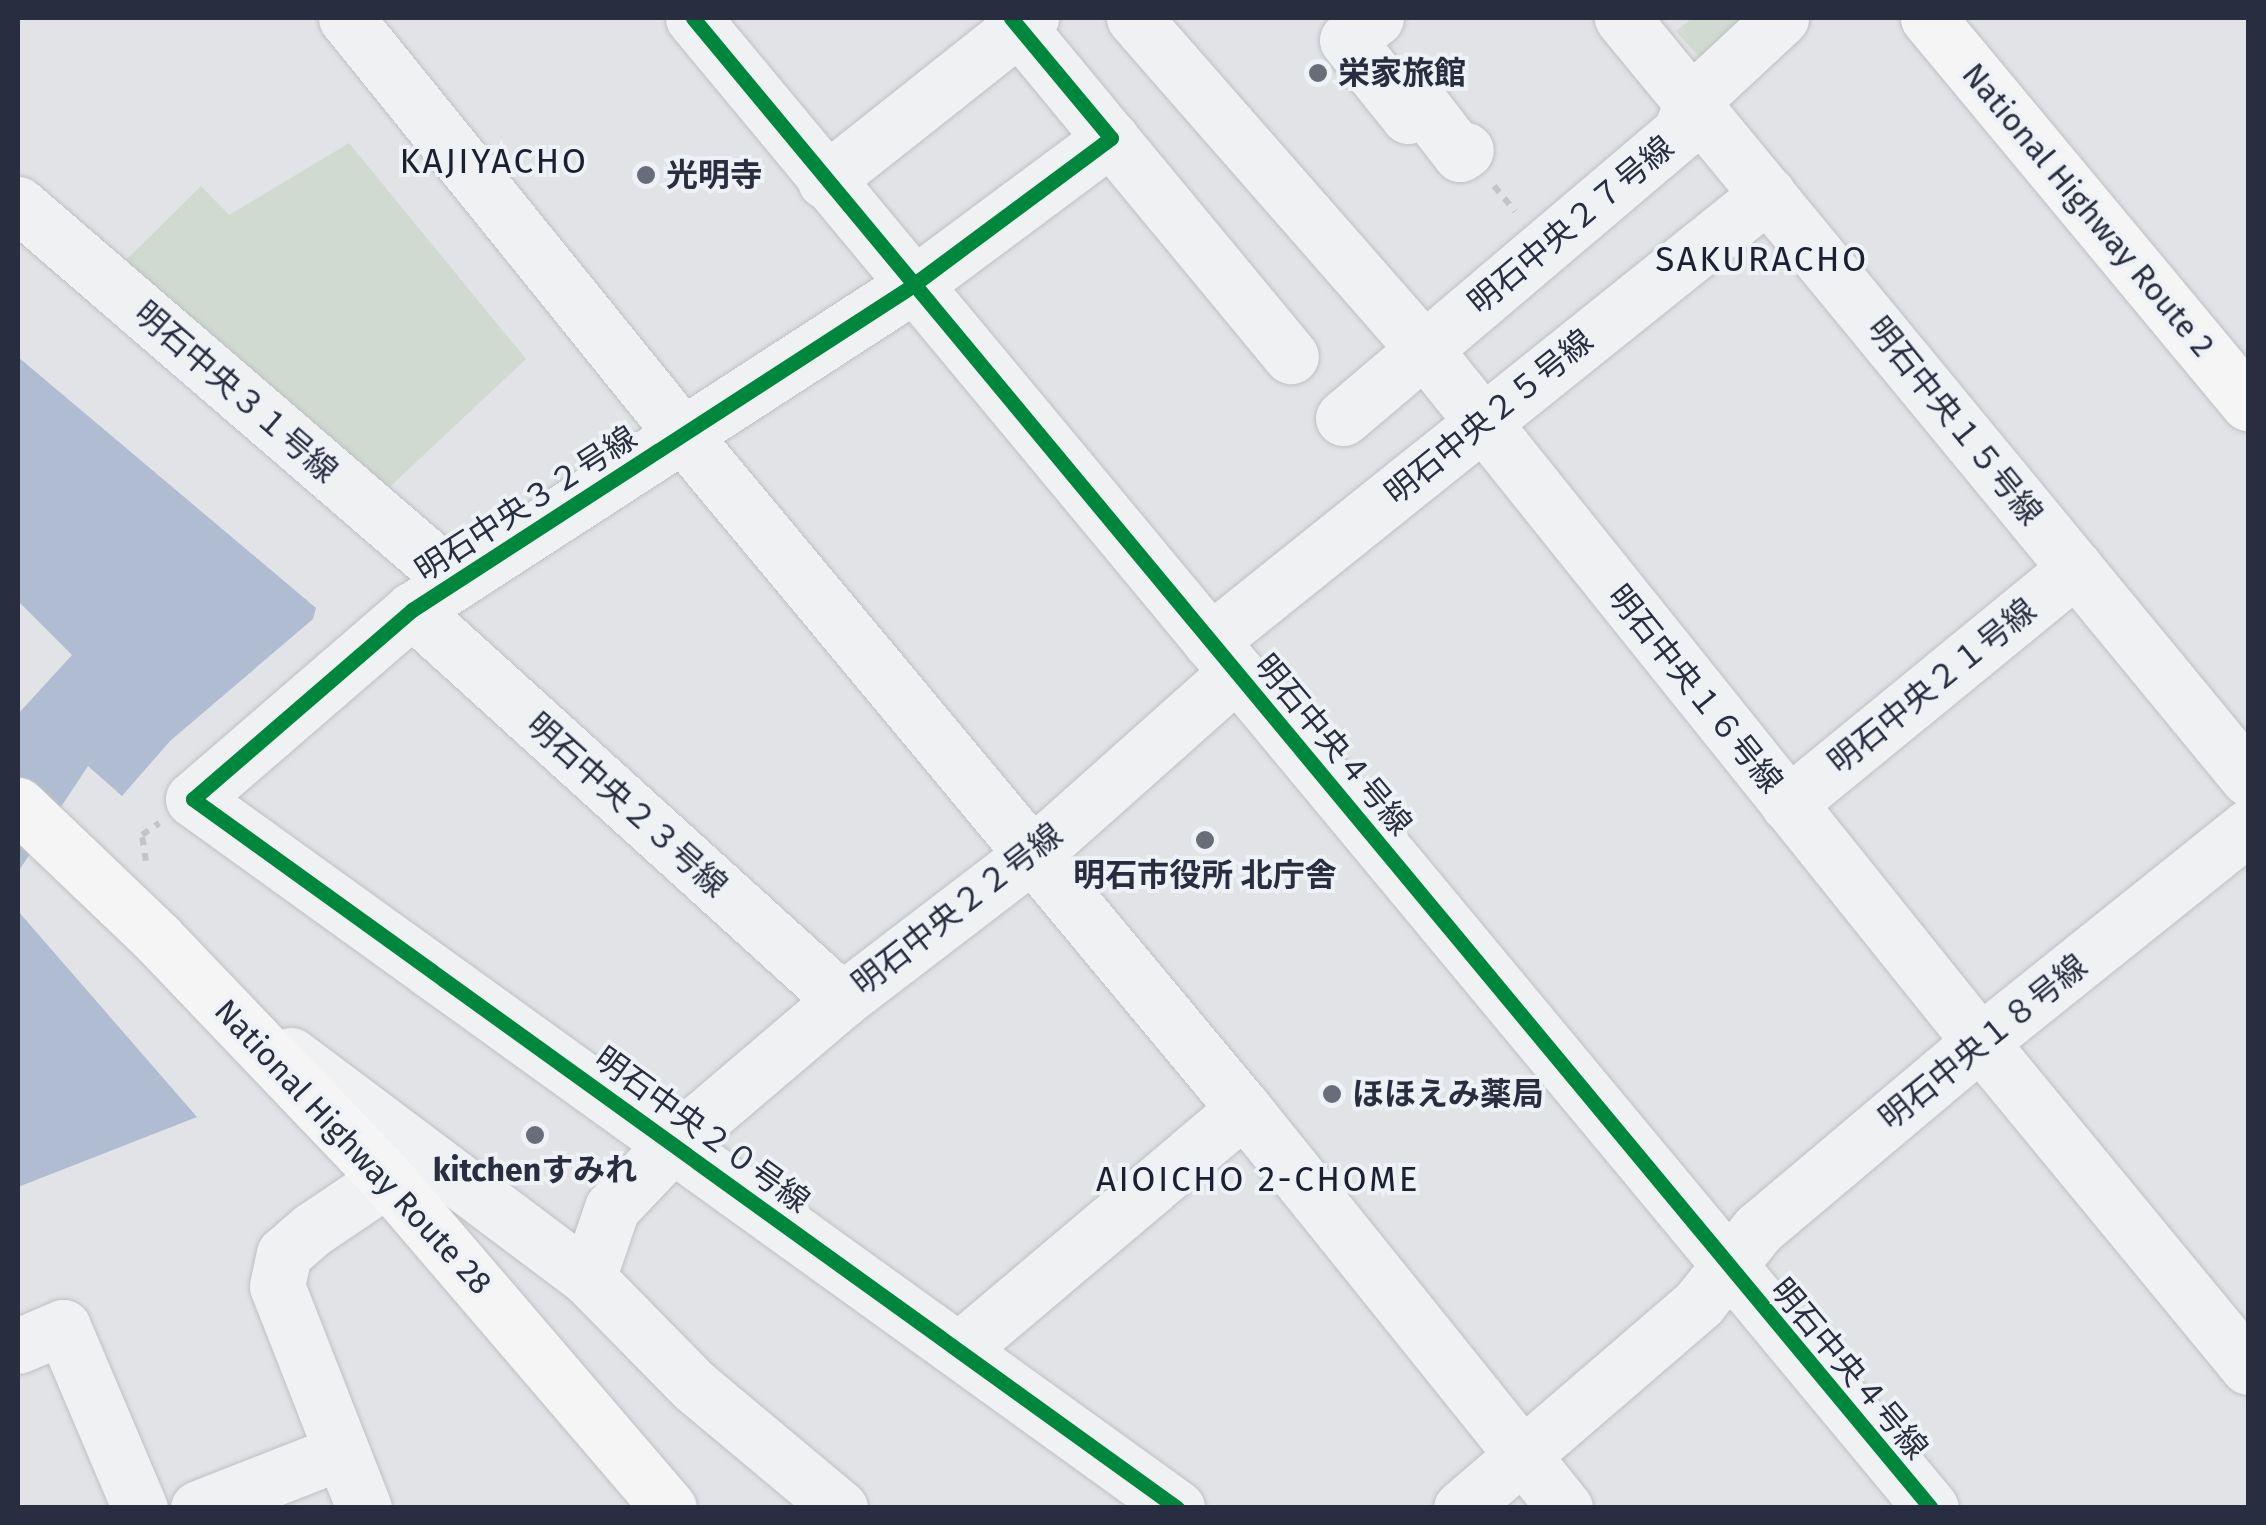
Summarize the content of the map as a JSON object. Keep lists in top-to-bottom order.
{
  "streets": {
    "highway": ["National Highway Route 2", "National Highway Route 28"],
    "street": [
      "明石中央２７号線",
      "明石中央３１号線",
      "明石中央２５号線",
      "明石中央１５号線",
      "明石中央３２号線",
      "明石中央２１号線",
      "明石中央１６号線",
      "明石中央４号線",
      "明石中央２３号線",
      "明石中央２２号線",
      "明石中央１８号線",
      "明石中央２０号線"
    ]
  },
  "crossings": [
    ["明石中央２７号線", "明石中央１５号線"],
    ["明石中央２７号線", "明石中央１６号線"],
    ["明石中央３１号線", "明石中央３２号線"],
    ["明石中央３１号線", "明石中央２３号線"],
    ["明石中央２５号線", "明石中央１５号線"],
    ["明石中央２５号線", "明石中央１６号線"],
    ["明石中央２５号線", "明石中央４号線"],
    ["明石中央２５号線", "明石中央２２号線"],
    ["明石中央１５号線", "明石中央２１号線"],
    ["明石中央３２号線", "明石中央４号線"],
    ["明石中央３２号線", "明石中央２３号線"],
    ["明石中央３２号線", "明石中央２０号線"],
    ["明石中央２１号線", "明石中央１６号線"],
    ["明石中央１６号線", "明石中央１８号線"],
    ["明石中央４号線", "明石中央２２号線"],
    ["明石中央４号線", "明石中央１８号線"],
    ["明石中央２３号線", "明石中央２２号線"],
    ["明石中央２２号線", "明石中央２０号線"]
  ],
  "districts": ["KAJIYACHO", "SAKURACHO", "AIOICHO 2-CHOME"],
  "places": [
    "栄家旅館",
    "光明寺",
    "明石市役所 北庁舎",
    "ほほえみ薬局",
    "kitchenすみれ"
  ]
}
